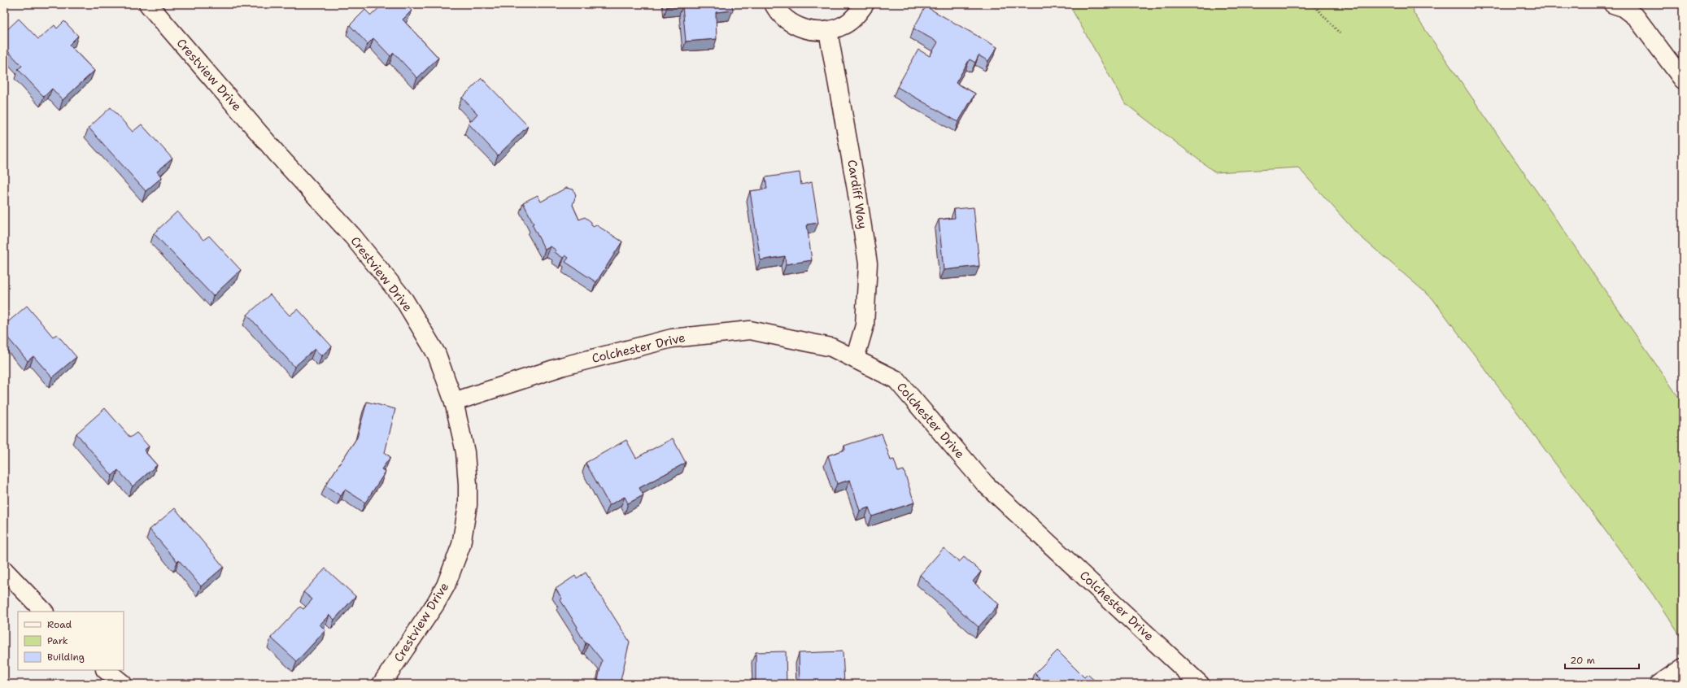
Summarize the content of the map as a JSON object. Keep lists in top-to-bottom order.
{
  "streets": {
    "street": ["Crestview Drive", "Cardiff Way", "Colchester Drive"]
  },
  "crossings": [
    ["Crestview Drive", "Colchester Drive"],
    ["Cardiff Way", "Colchester Drive"]
  ],
  "legend": ["Road", "Park", "Building"],
  "scale_bar": "20 m"
}
